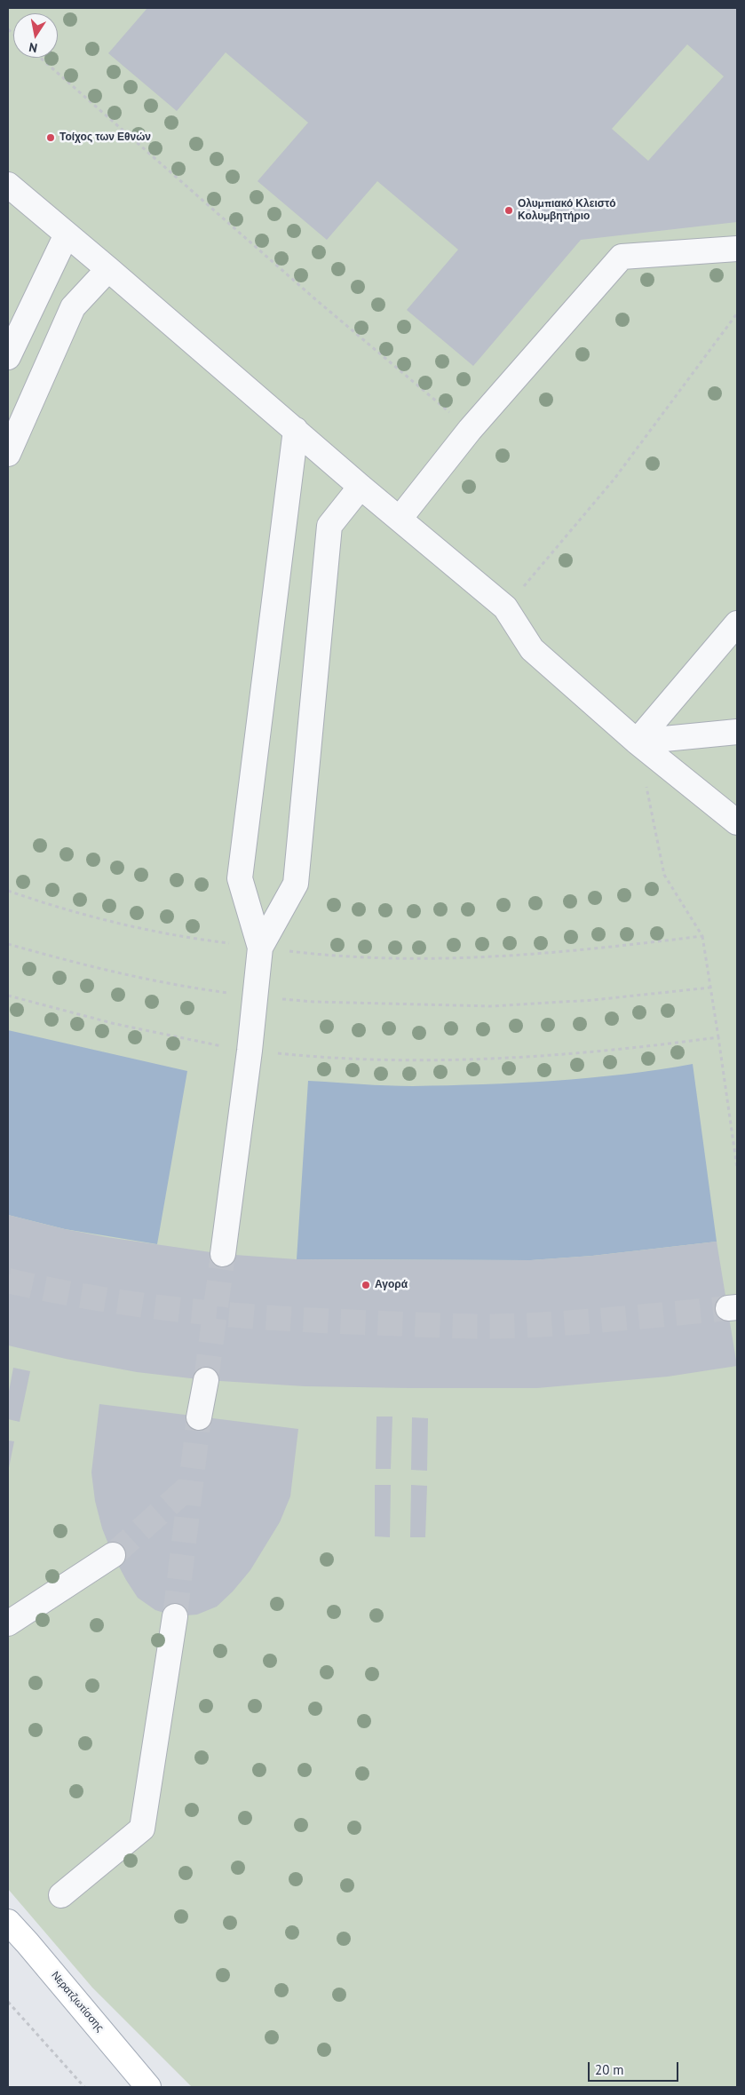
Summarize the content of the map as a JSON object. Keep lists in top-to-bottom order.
{
  "streets": {
    "main road": ["Νερατζιωτίσσης"]
  },
  "places": ["Τοίχος των Εθνών", "Ολυμπιακό Κλειστό Κολυμβητήριο", "Αγορά"],
  "scale_bar": "20 m",
  "north": "bottom"
}
